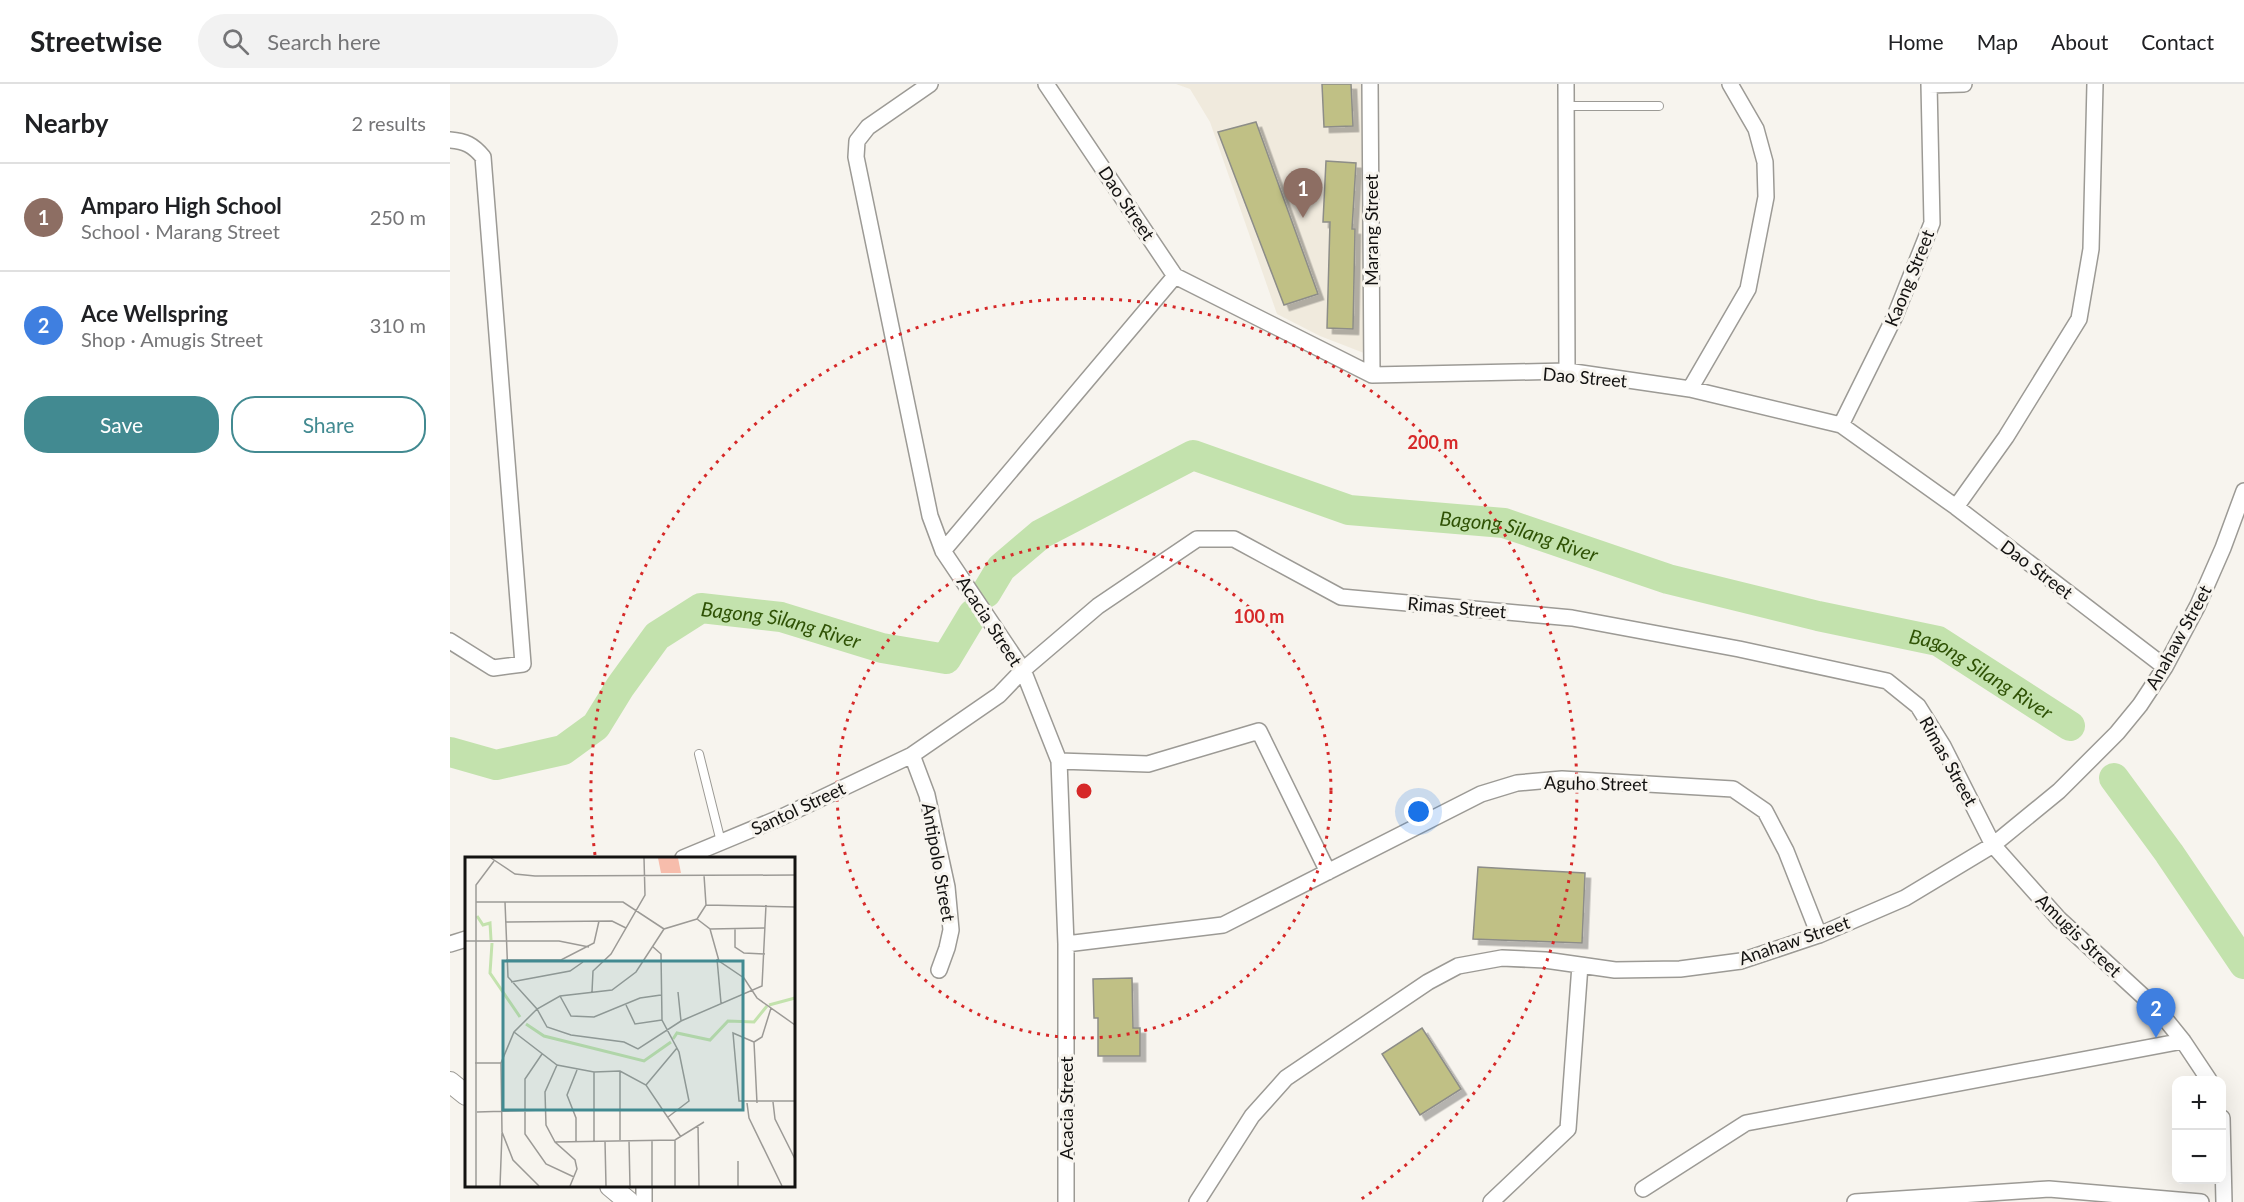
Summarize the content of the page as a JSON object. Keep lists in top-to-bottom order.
{
  "streets": {
    "street": [
      "Dao Street",
      "Marang Street",
      "Kaong Street",
      "Rimas Street",
      "Acacia Street",
      "Anahaw Street",
      "Aguho Street",
      "Santol Street",
      "Antipolo Street",
      "Amugis Street"
    ]
  },
  "crossings": [
    ["Dao Street", "Marang Street"],
    ["Dao Street", "Kaong Street"],
    ["Dao Street", "Anahaw Street"],
    ["Rimas Street", "Acacia Street"],
    ["Rimas Street", "Anahaw Street"],
    ["Rimas Street", "Santol Street"],
    ["Rimas Street", "Antipolo Street"],
    ["Rimas Street", "Amugis Street"],
    ["Acacia Street", "Aguho Street"],
    ["Anahaw Street", "Aguho Street"],
    ["Anahaw Street", "Amugis Street"],
    ["Santol Street", "Antipolo Street"]
  ],
  "water": ["Bagong Silang River"],
  "page": {
    "header": "Streetwise",
    "search": "Search here",
    "nav": [
      "Home",
      "Map",
      "About",
      "Contact"
    ],
    "heading": ["Nearby", "2 results"],
    "list": [
      {
        "mark": "1",
        "name": "Amparo High School",
        "note": "School · Marang Street",
        "value": "250 m"
      },
      {
        "mark": "2",
        "name": "Ace Wellspring",
        "note": "Shop · Amugis Street",
        "value": "310 m"
      }
    ],
    "pins": ["1", "2"],
    "buttons": ["Save", "Share"],
    "map_buttons": ["+", "−"]
  },
  "rings": ["200 m", "100 m"]
}
